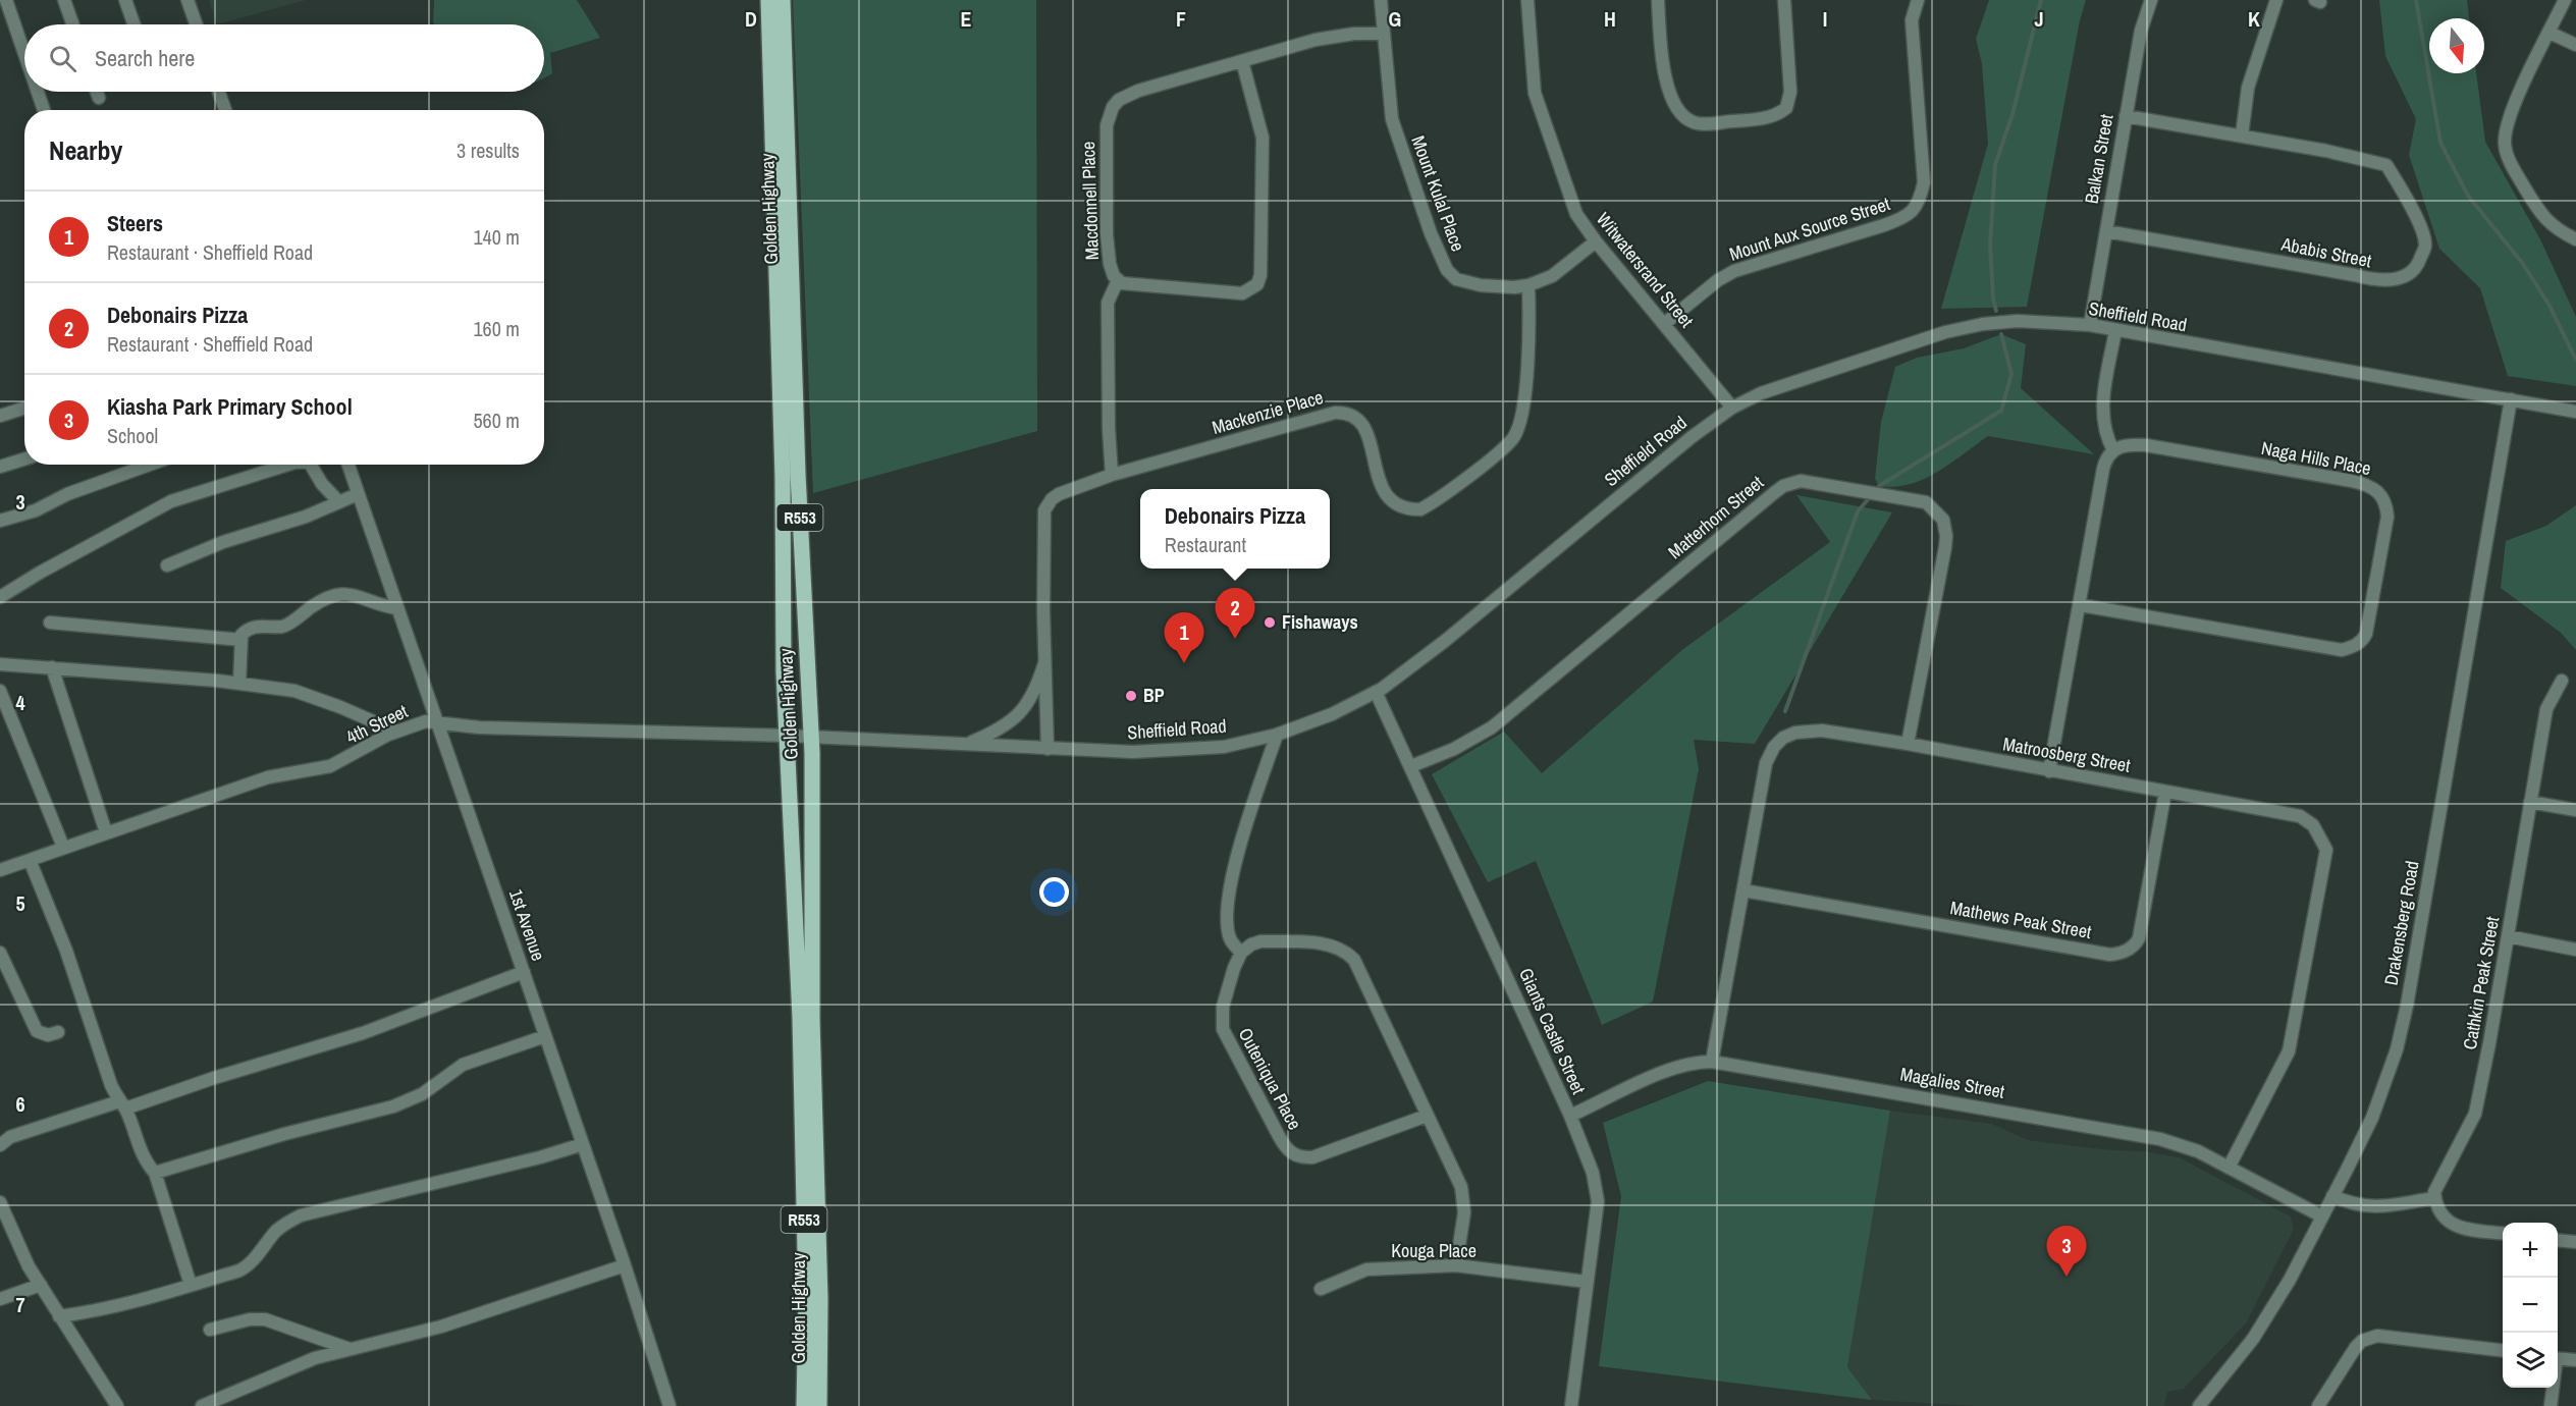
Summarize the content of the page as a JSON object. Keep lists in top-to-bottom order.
{
  "streets": {
    "main road": ["Golden Highway", "R553"],
    "street": [
      "Balkan Street",
      "Mount Kulal Place",
      "Macdonnell Place",
      "Mount Aux Source Street",
      "Ababis Street",
      "Witwatersrand Street",
      "Sheffield Road",
      "Mackenzie Place",
      "Naga Hills Place",
      "Matterhorn Street",
      "4th Street",
      "Matroosberg Street",
      "Mathews Peak Street",
      "Drakensberg Road",
      "1st Avenue",
      "Cathkin Peak Street",
      "Giants Castle Street",
      "Outeniqua Place",
      "Magalies Street",
      "Kouga Place"
    ]
  },
  "crossings": [
    ["Balkan Street", "Ababis Street"],
    ["Balkan Street", "Sheffield Road"],
    ["Mount Kulal Place", "Macdonnell Place"],
    ["Mount Kulal Place", "Witwatersrand Street"],
    ["Mount Kulal Place", "Mackenzie Place"],
    ["Golden Highway", "Sheffield Road"],
    ["Golden Highway", "4th Street"],
    ["Mount Aux Source Street", "Witwatersrand Street"],
    ["Witwatersrand Street", "Sheffield Road"],
    ["Sheffield Road", "Mackenzie Place"],
    ["Sheffield Road", "4th Street"],
    ["Sheffield Road", "Drakensberg Road"],
    ["Sheffield Road", "Giants Castle Street"],
    ["Matterhorn Street", "Matroosberg Street"],
    ["Matterhorn Street", "Giants Castle Street"],
    ["4th Street", "1st Avenue"],
    ["Matroosberg Street", "Mathews Peak Street"],
    ["Matroosberg Street", "Magalies Street"],
    ["Drakensberg Road", "Magalies Street"],
    ["Giants Castle Street", "Magalies Street"],
    ["Giants Castle Street", "Kouga Place"]
  ],
  "places": ["Fishaways", "BP"],
  "north": "bottom",
  "page": {
    "search": "Search here",
    "heading": ["Nearby", "3 results"],
    "list": [
      {
        "mark": "1",
        "name": "Steers",
        "note": "Restaurant · Sheffield Road",
        "value": "140 m"
      },
      {
        "mark": "2",
        "name": "Debonairs Pizza",
        "note": "Restaurant · Sheffield Road",
        "value": "160 m"
      },
      {
        "mark": "3",
        "name": "Kiasha Park Primary School",
        "note": "School",
        "value": "560 m"
      }
    ],
    "popup": ["Debonairs Pizza", "Restaurant"],
    "pins": ["2", "1", "3"],
    "map_buttons": ["+", "−"]
  },
  "grid": {
    "columns": [
      "D",
      "E",
      "F",
      "G",
      "H",
      "I",
      "J",
      "K"
    ],
    "rows": [
      "3",
      "4",
      "5",
      "6",
      "7"
    ]
  }
}
